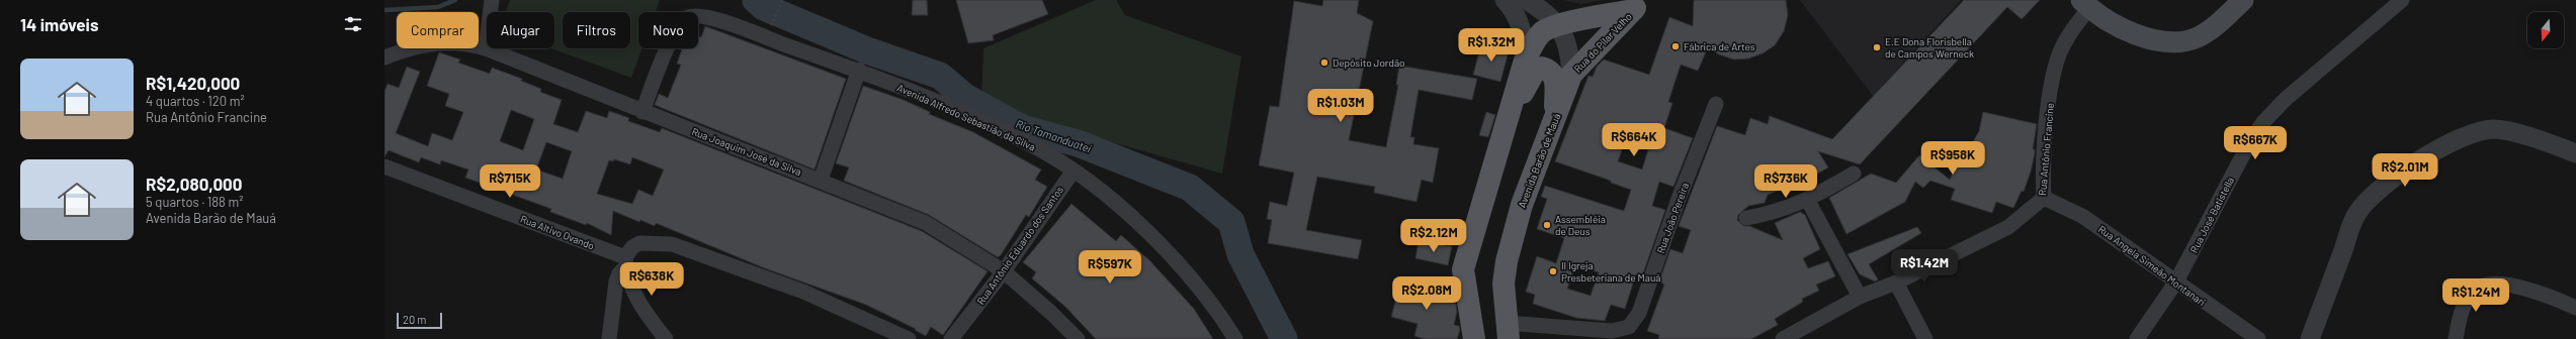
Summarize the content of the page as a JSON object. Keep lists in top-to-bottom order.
{
  "streets": {
    "main road": ["Rua do Pilar Velho", "Avenida Barão de Mauá"],
    "street": [
      "Avenida Alfredo Sebastião da Silva",
      "Rua Antônio Francine",
      "Rua Joaquim José da Silva",
      "Rua José Batistella",
      "Rua João Pereira",
      "Rua Altivo Ovando",
      "Rua Antônio Eduardo dos Santos",
      "Rua Angela Simeão Montanari"
    ]
  },
  "crossings": [
    ["Rua do Pilar Velho", "Avenida Barão de Mauá"],
    ["Avenida Alfredo Sebastião da Silva", "Rua Joaquim José da Silva"],
    ["Avenida Alfredo Sebastião da Silva", "Rua Antônio Eduardo dos Santos"],
    ["Rua Antônio Francine", "Rua Angela Simeão Montanari"],
    ["Rua Joaquim José da Silva", "Rua Antônio Eduardo dos Santos"],
    ["Avenida Barão de Mauá", "Rua João Pereira"],
    ["Rua José Batistella", "Rua Angela Simeão Montanari"]
  ],
  "water": ["Rio Tamanduateí"],
  "places": [
    "Fábrica de Artes",
    "E.E Dona Florisbella de Campos Werneck",
    "Depósito Jordão",
    "Assembléia de Deus",
    "II Igreja Presbeteriana de Mauá"
  ],
  "scale_bar": "20 m",
  "north": "bottom",
  "page": {
    "heading": "14 imóveis",
    "chip": [
      "Comprar",
      "Alugar",
      "Filtros",
      "Novo"
    ],
    "price": [
      "R$1.32M",
      "R$1.03M",
      "R$664K",
      "R$667K",
      "R$958K",
      "R$2.01M",
      "R$715K",
      "R$736K",
      "R$2.12M",
      "R$1.42M",
      "R$597K",
      "R$638K",
      "R$2.08M",
      "R$1.24M"
    ],
    "list": [
      {
        "name": "R$1,420,000",
        "note": "4 quartos · 120 m² · Rua Antônio Francine"
      },
      {
        "name": "R$2,080,000",
        "note": "5 quartos · 188 m² · Avenida Barão de Mauá"
      }
    ],
    "scale": "20 m"
  }
}
